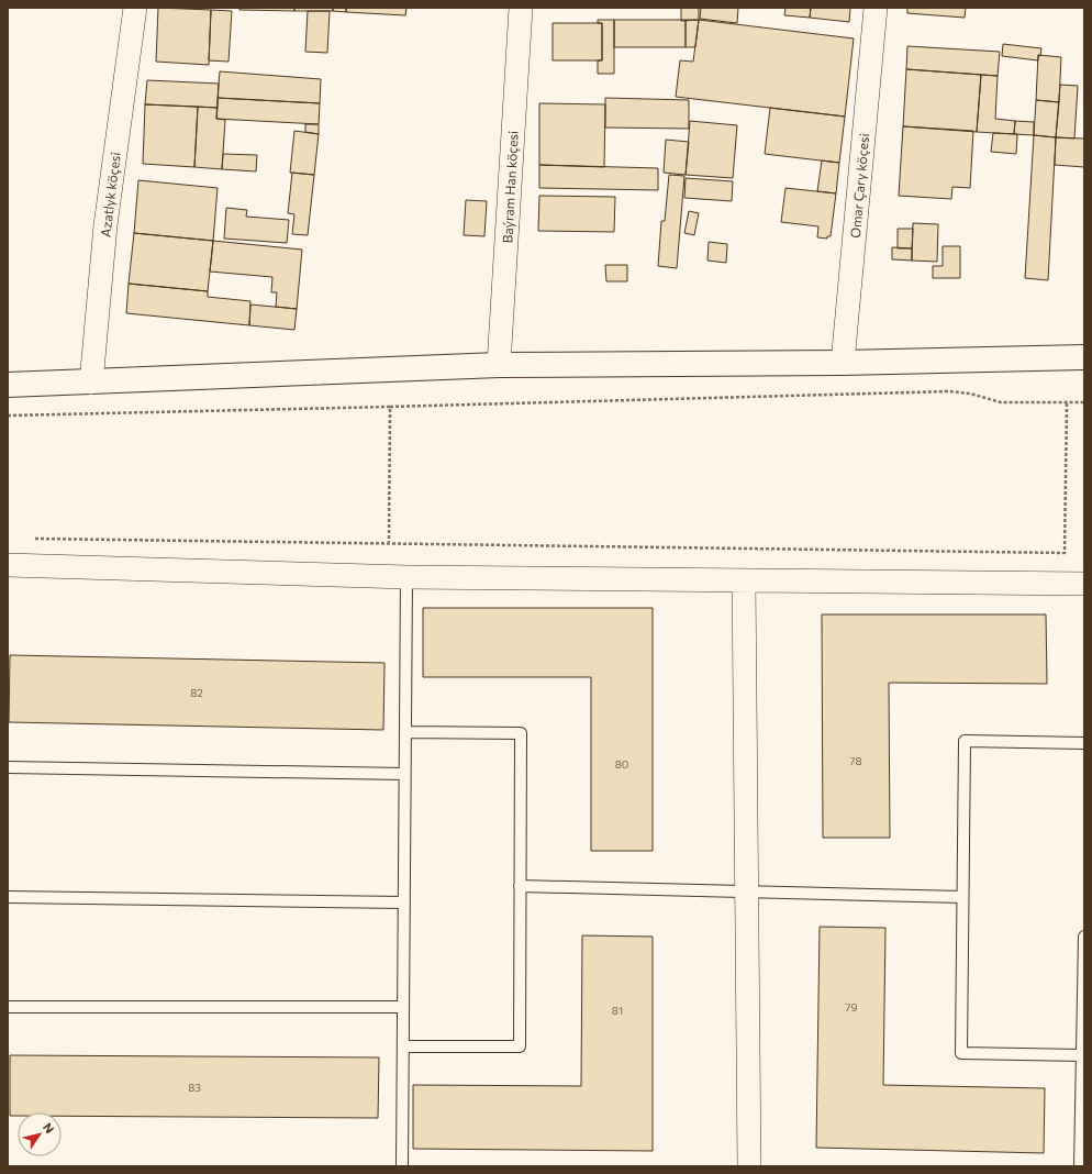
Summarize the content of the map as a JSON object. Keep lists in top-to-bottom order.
{
  "streets": {
    "street": ["Omar Çary köçesi", "Baýram Han köçesi", "Azatlyk köçesi"]
  },
  "house_numbers": [
    "82",
    "78",
    "80",
    "79",
    "81",
    "83"
  ],
  "north": "top right"
}
